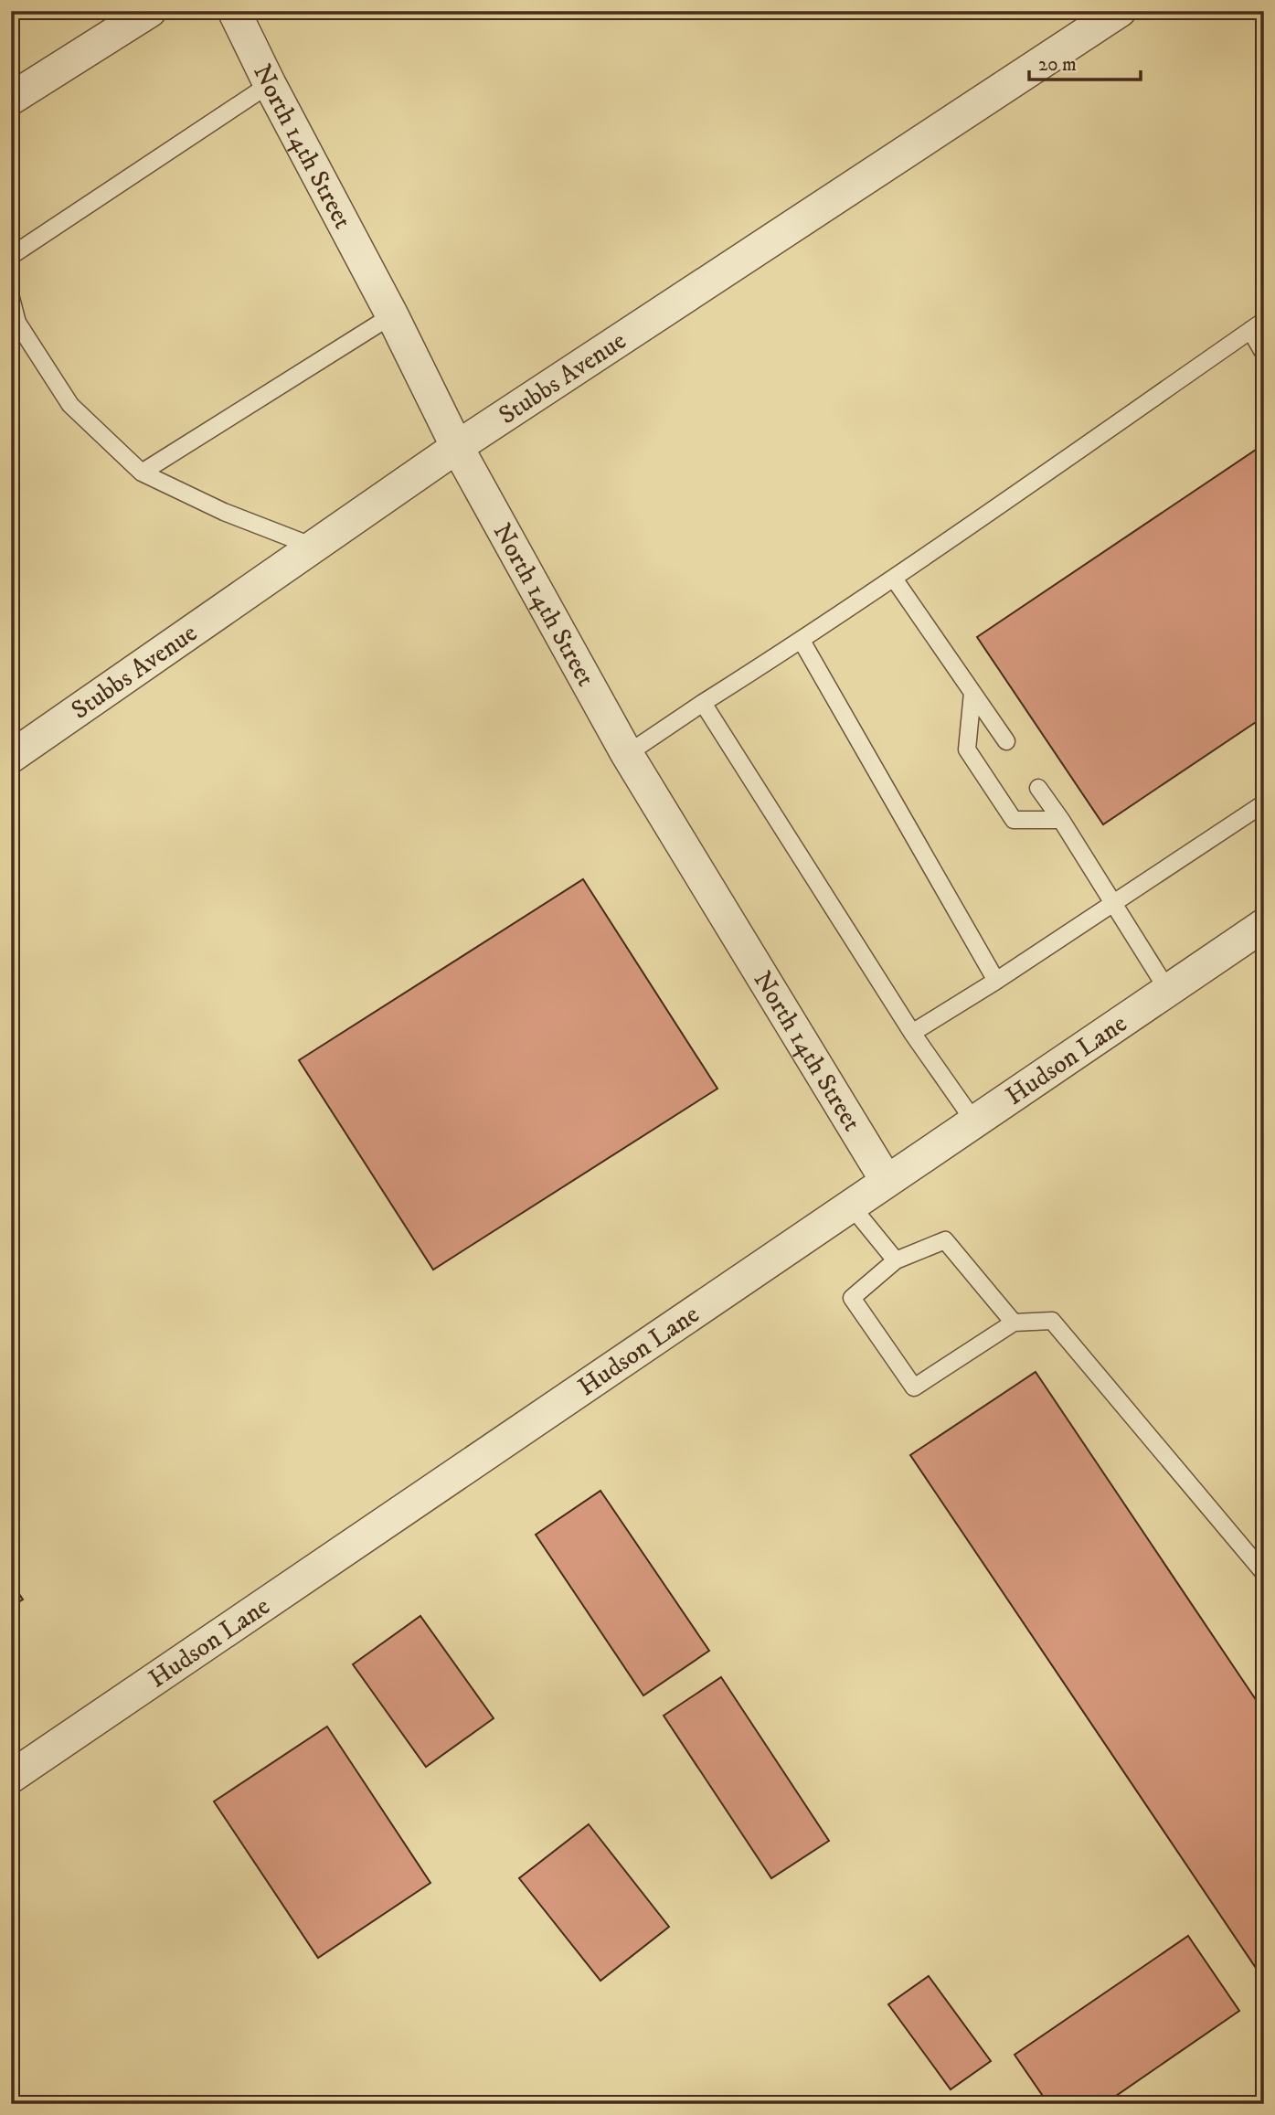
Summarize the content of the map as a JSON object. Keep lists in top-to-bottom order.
{
  "streets": {
    "street": ["North 14th Street", "Stubbs Avenue", "Hudson Lane"]
  },
  "crossings": [
    ["North 14th Street", "Stubbs Avenue"],
    ["North 14th Street", "Hudson Lane"]
  ],
  "scale_bar": "20 m"
}
